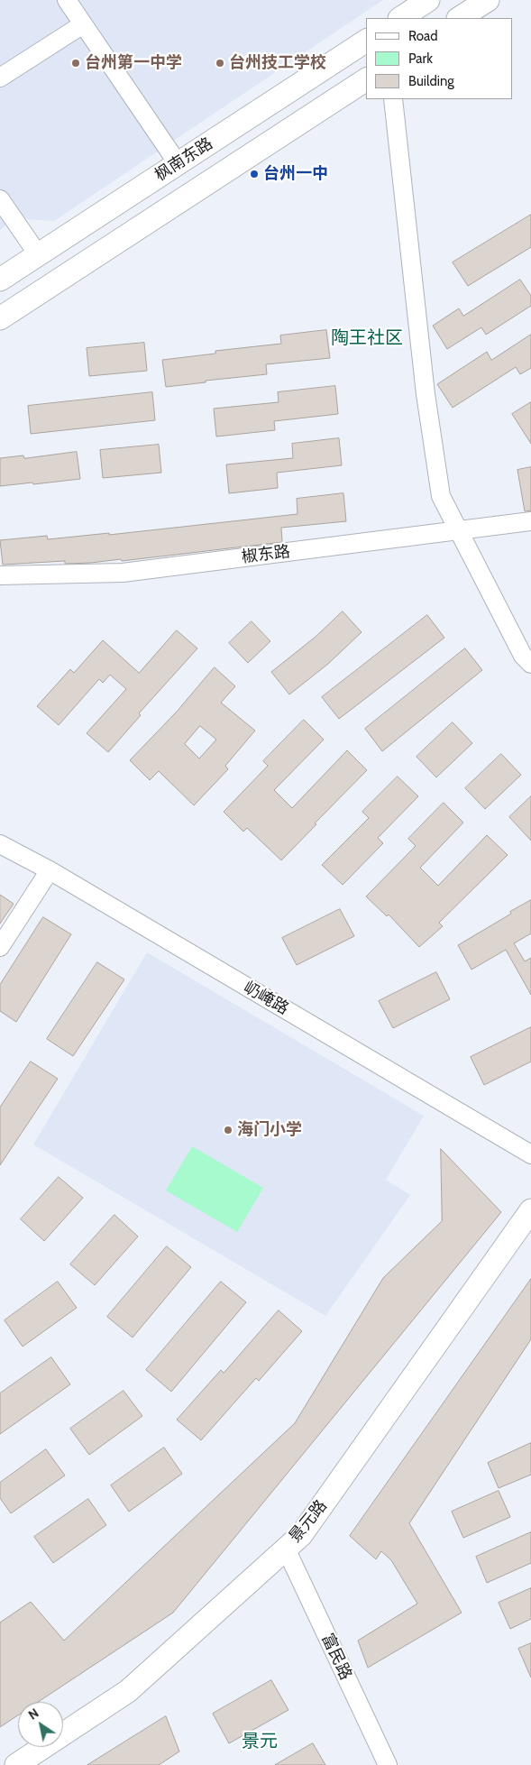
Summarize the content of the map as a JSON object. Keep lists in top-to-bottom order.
{
  "streets": {
    "main road": ["枫南东路", "景元路"],
    "street": ["椒东路", "屷崦路", "富民路"]
  },
  "crossings": [
    ["景元路", "富民路"]
  ],
  "districts": ["陶王社区", "景元"],
  "places": [
    "台州第一中学",
    "台州技工学校",
    "台州一中",
    "海门小学"
  ],
  "legend": ["Road", "Park", "Building"],
  "north": "top left"
}
